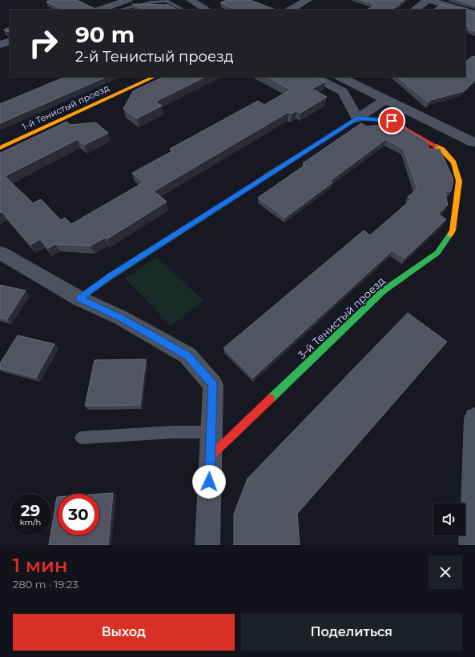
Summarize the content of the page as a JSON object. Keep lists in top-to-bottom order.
{
  "streets": {
    "street": ["1-й Тенистый проезд", "3-й Тенистый проезд"]
  },
  "page": {
    "turn": ["90 m", "2-й Тенистый проезд"],
    "speed": "29 km/h",
    "limit": "30",
    "heading": ["1 мин", "280 m · 19:23"],
    "buttons": ["Выход", "Поделиться"]
  }
}
